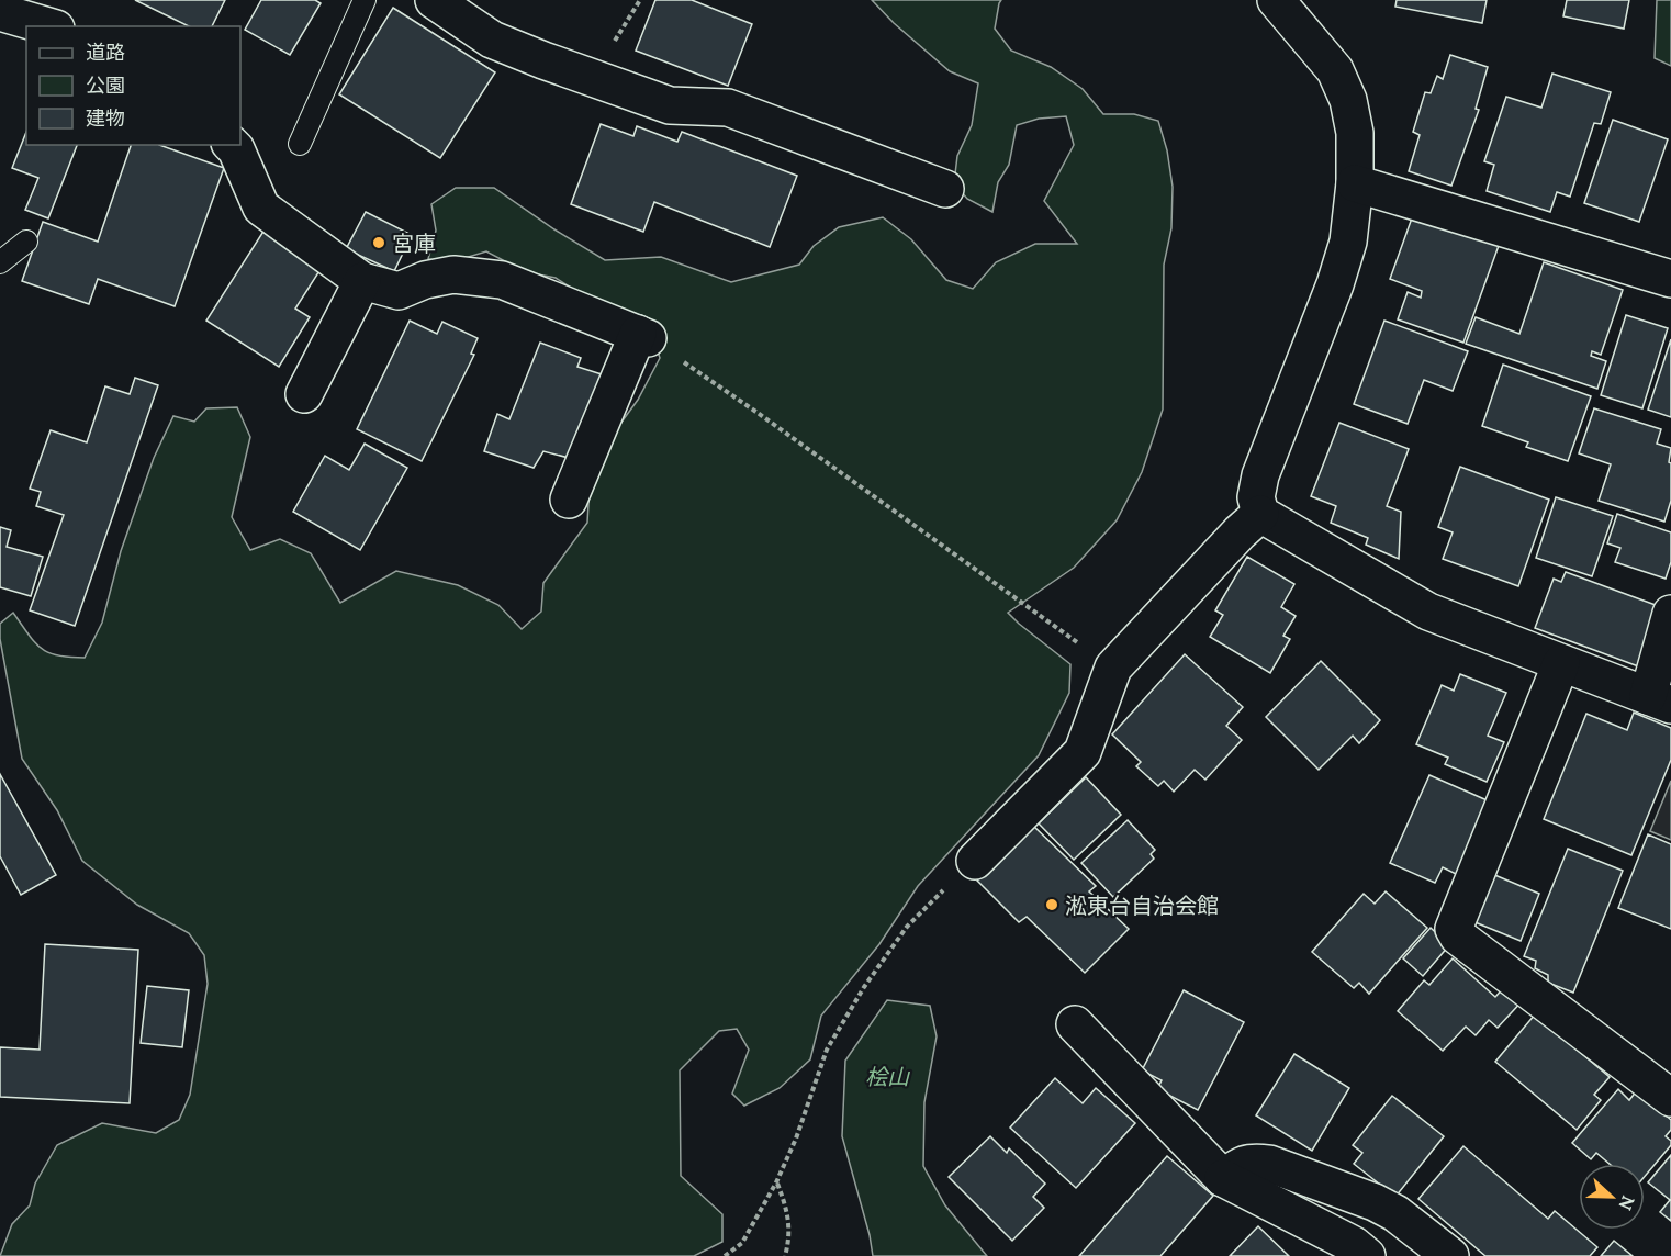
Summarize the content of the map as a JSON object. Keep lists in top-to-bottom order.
{
  "parks": ["桧山"],
  "places": ["宮庫", "淞東台自治会館"],
  "legend": ["道路", "公園", "建物"],
  "north": "right"
}
